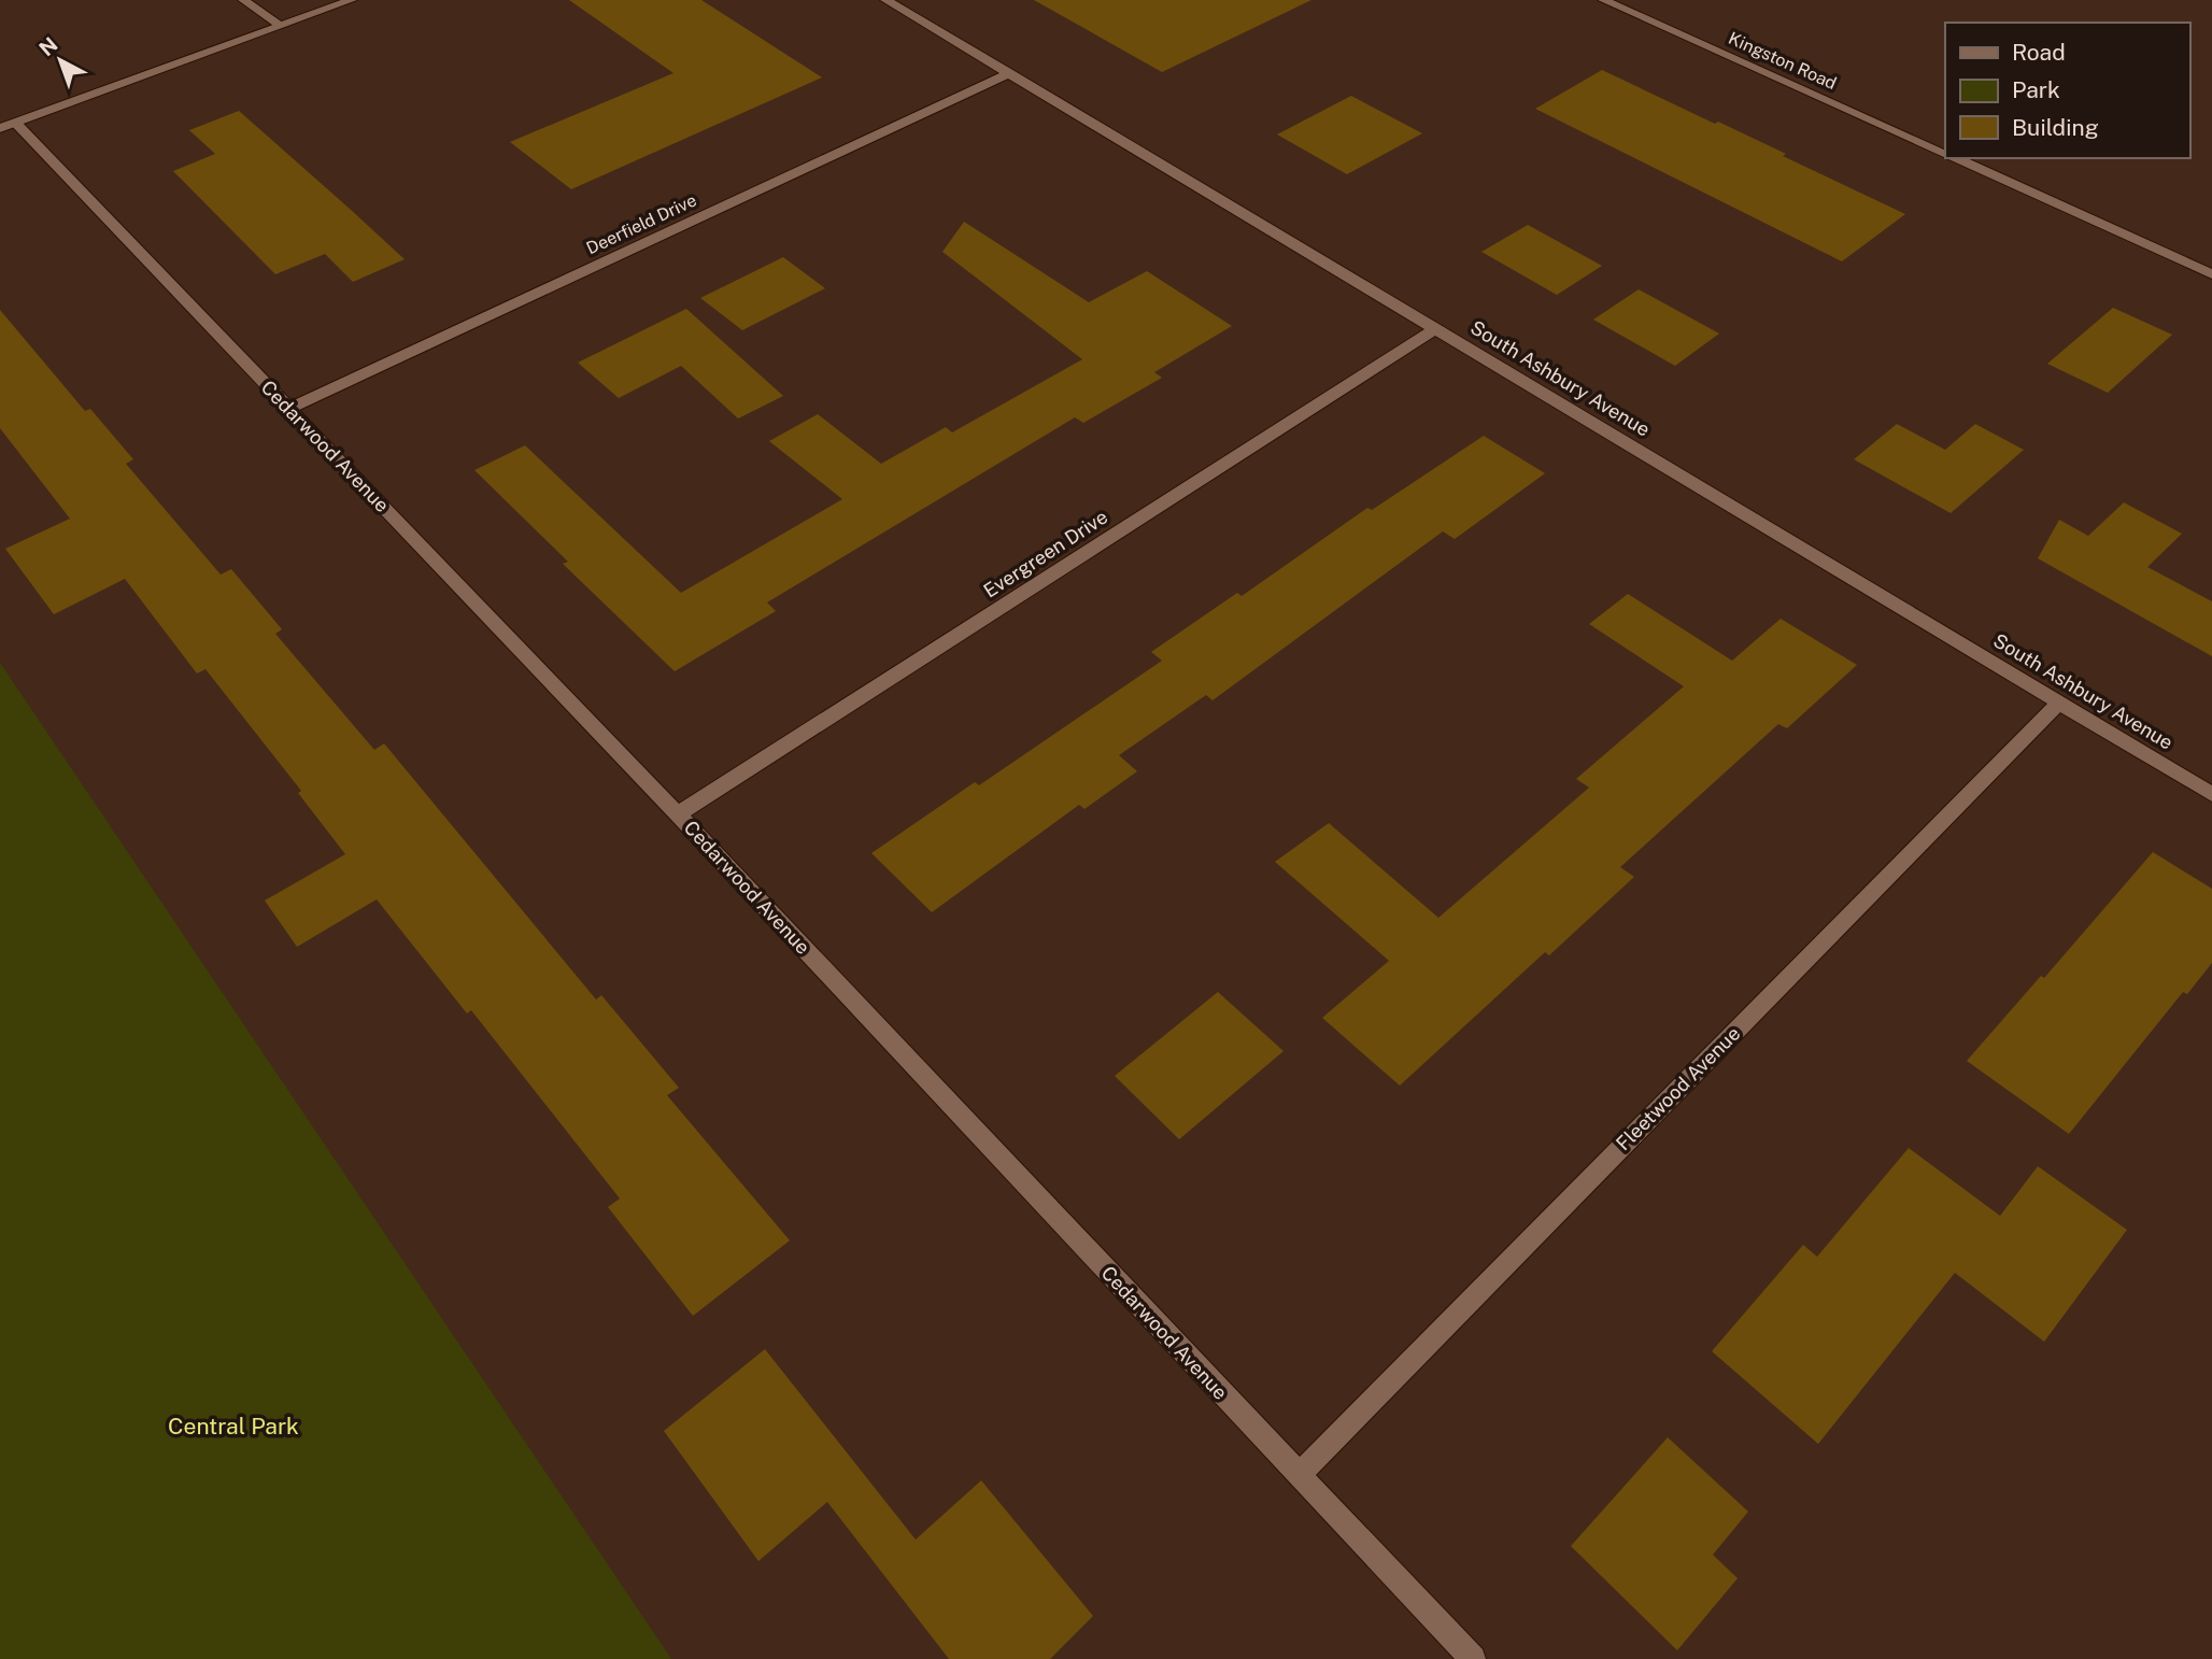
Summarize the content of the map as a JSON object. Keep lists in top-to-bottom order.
{
  "streets": {
    "street": [
      "Kingston Road",
      "Deerfield Drive",
      "South Ashbury Avenue",
      "Cedarwood Avenue",
      "Evergreen Drive",
      "Fleetwood Avenue"
    ]
  },
  "crossings": [
    ["Deerfield Drive", "South Ashbury Avenue"],
    ["Deerfield Drive", "Cedarwood Avenue"],
    ["South Ashbury Avenue", "Evergreen Drive"],
    ["South Ashbury Avenue", "Fleetwood Avenue"],
    ["Cedarwood Avenue", "Evergreen Drive"],
    ["Cedarwood Avenue", "Fleetwood Avenue"]
  ],
  "parks": ["Central Park"],
  "legend": ["Road", "Park", "Building"],
  "north": "top left"
}
